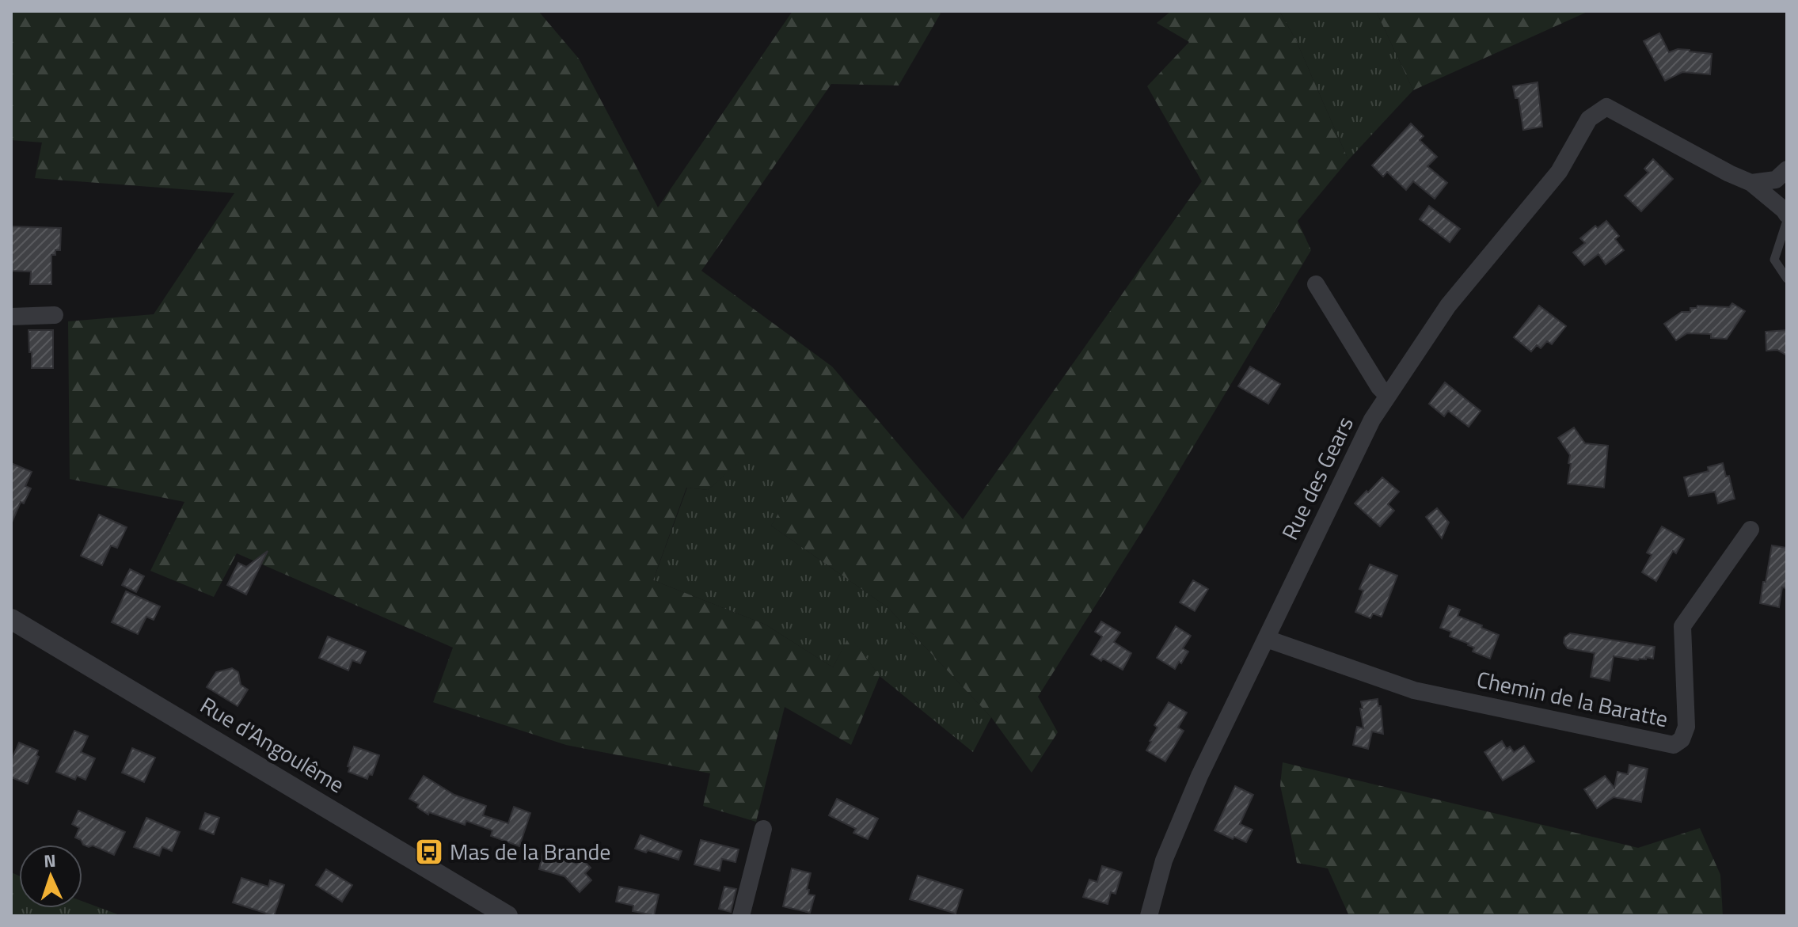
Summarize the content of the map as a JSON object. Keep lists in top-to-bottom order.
{
  "streets": {
    "street": ["Rue des Gears", "Chemin de la Baratte", "Rue d'Angoulême"]
  },
  "crossings": [
    ["Rue des Gears", "Chemin de la Baratte"]
  ],
  "places": {
    "bus stop": ["Mas de la Brande"]
  },
  "north": "top"
}
